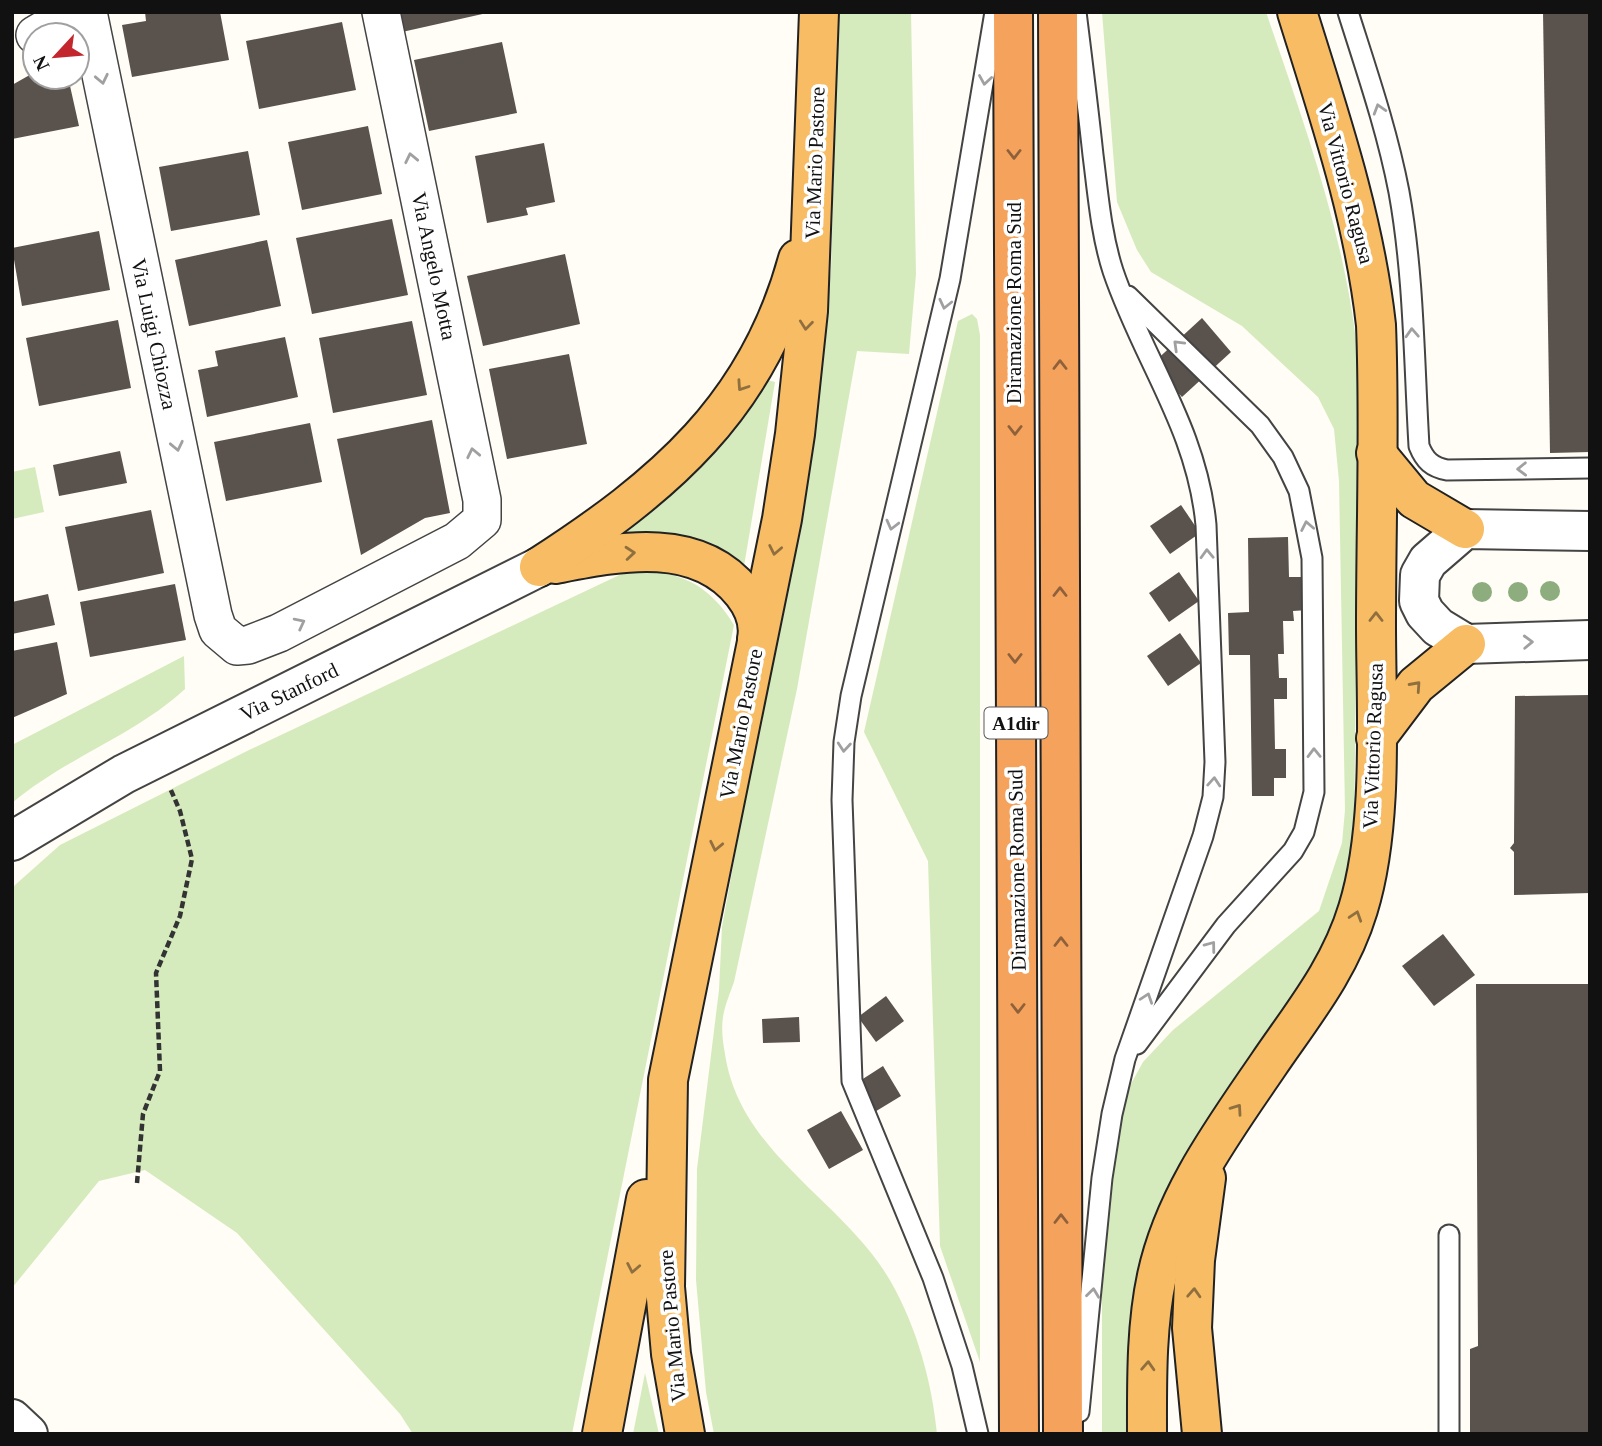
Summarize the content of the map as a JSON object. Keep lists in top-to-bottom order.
{
  "streets": {
    "highway": [
      "Via Mario Pastore",
      "Via Vittorio Ragusa",
      "Diramazione Roma Sud",
      "A1dir"
    ],
    "street": ["Via Angelo Motta", "Via Luigi Chiozza", "Via Stanford"]
  },
  "crossings": [
    ["Via Angelo Motta", "Via Luigi Chiozza"]
  ],
  "one_way": ["Via Mario Pastore", "Via Vittorio Ragusa", "Via Angelo Motta"],
  "north": "bottom left"
}
